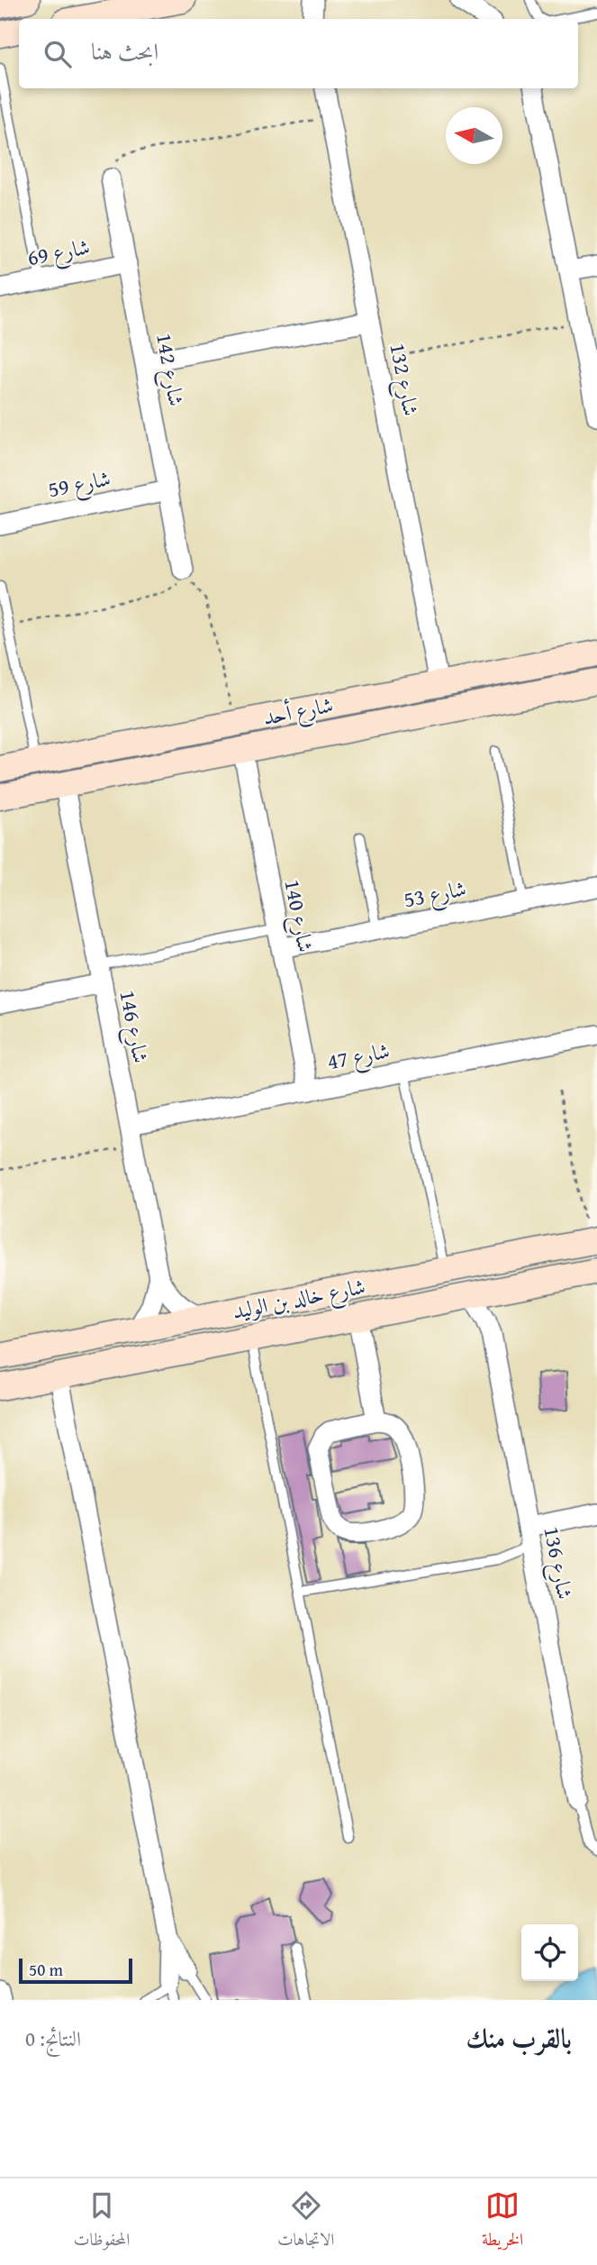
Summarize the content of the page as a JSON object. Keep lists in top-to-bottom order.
{
  "streets": {
    "main road": ["شارع أحد", "شارع خالد بن الوليد"],
    "street": [
      "شارع 69",
      "شارع 142",
      "شارع 132",
      "شارع 59",
      "شارع 53",
      "شارع 140",
      "شارع 146",
      "شارع 47",
      "شارع 136"
    ]
  },
  "crossings": [
    ["شارع 69", "شارع 142"],
    ["شارع 142", "شارع 59"],
    ["شارع 132", "شارع أحد"],
    ["شارع أحد", "شارع 140"],
    ["شارع أحد", "شارع 146"],
    ["شارع 53", "شارع 140"],
    ["شارع 140", "شارع 47"],
    ["شارع 146", "شارع 47"],
    ["شارع 146", "شارع خالد بن الوليد"],
    ["شارع خالد بن الوليد", "شارع 136"]
  ],
  "scale_bar": "50 m",
  "north": "left",
  "page": {
    "search": "ابحث هنا",
    "scale": "50 m",
    "heading": ["بالقرب منك", "النتائج: 0"],
    "nav": ["الخريطة", "الاتجاهات", "المحفوظات"]
  }
}
